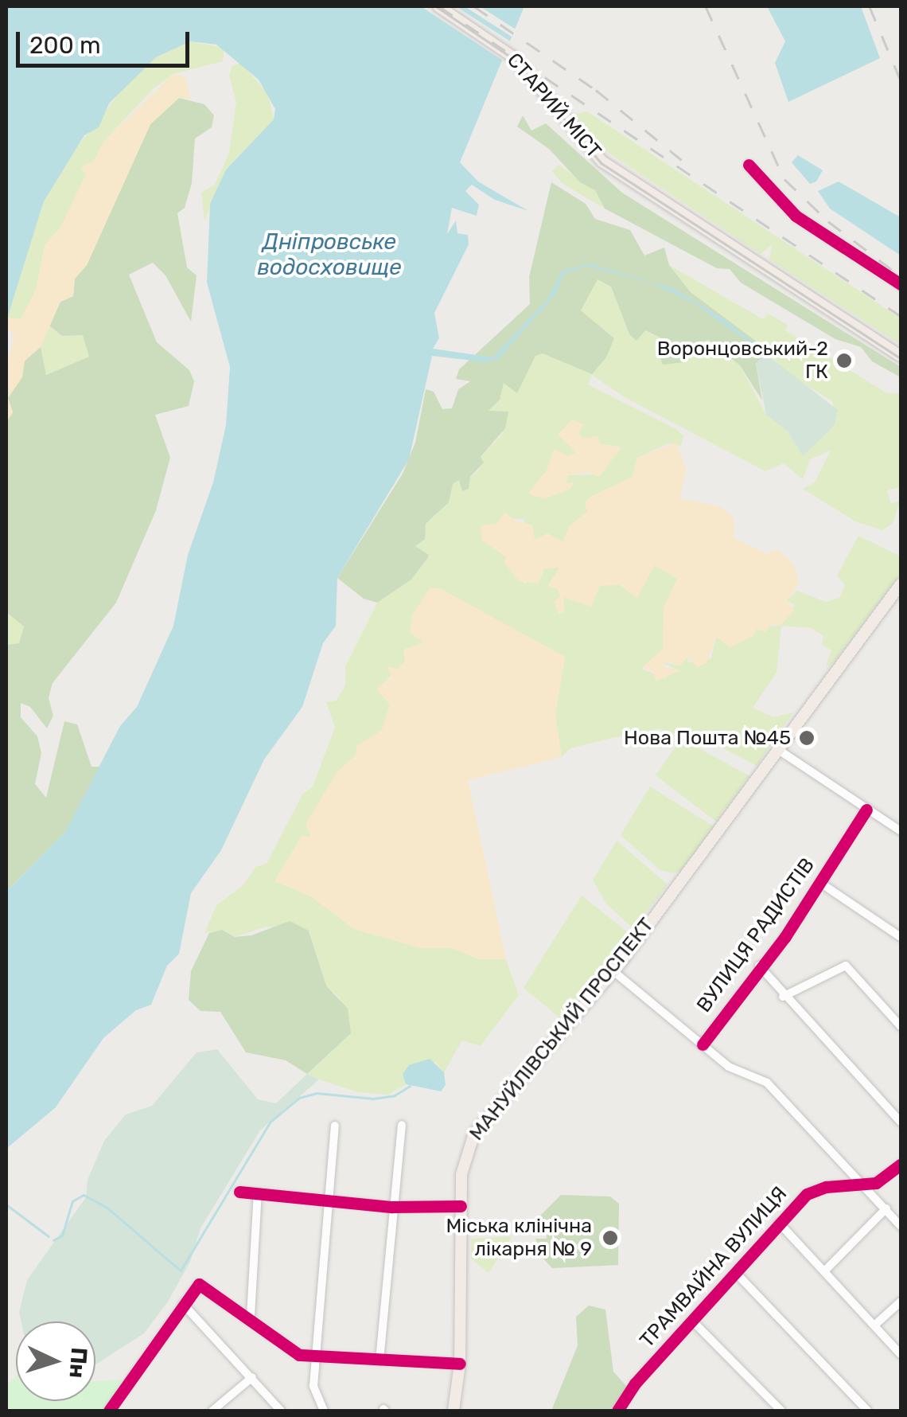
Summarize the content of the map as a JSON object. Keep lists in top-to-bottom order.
{
  "streets": {
    "main road": ["СТАРИЙ МІСТ", "МАНУЙЛІВСЬКИЙ ПРОСПЕКТ"],
    "street": ["ВУЛИЦЯ РАДИСТІВ", "ТРАМВАЙНА ВУЛИЦЯ"]
  },
  "water": ["Дніпровське водосховище"],
  "places": ["Воронцовський-2 ГК", "Нова Пошта №45", "Міська клінічна лікарня № 9"],
  "scale_bar": "200 m",
  "north": "right"
}
